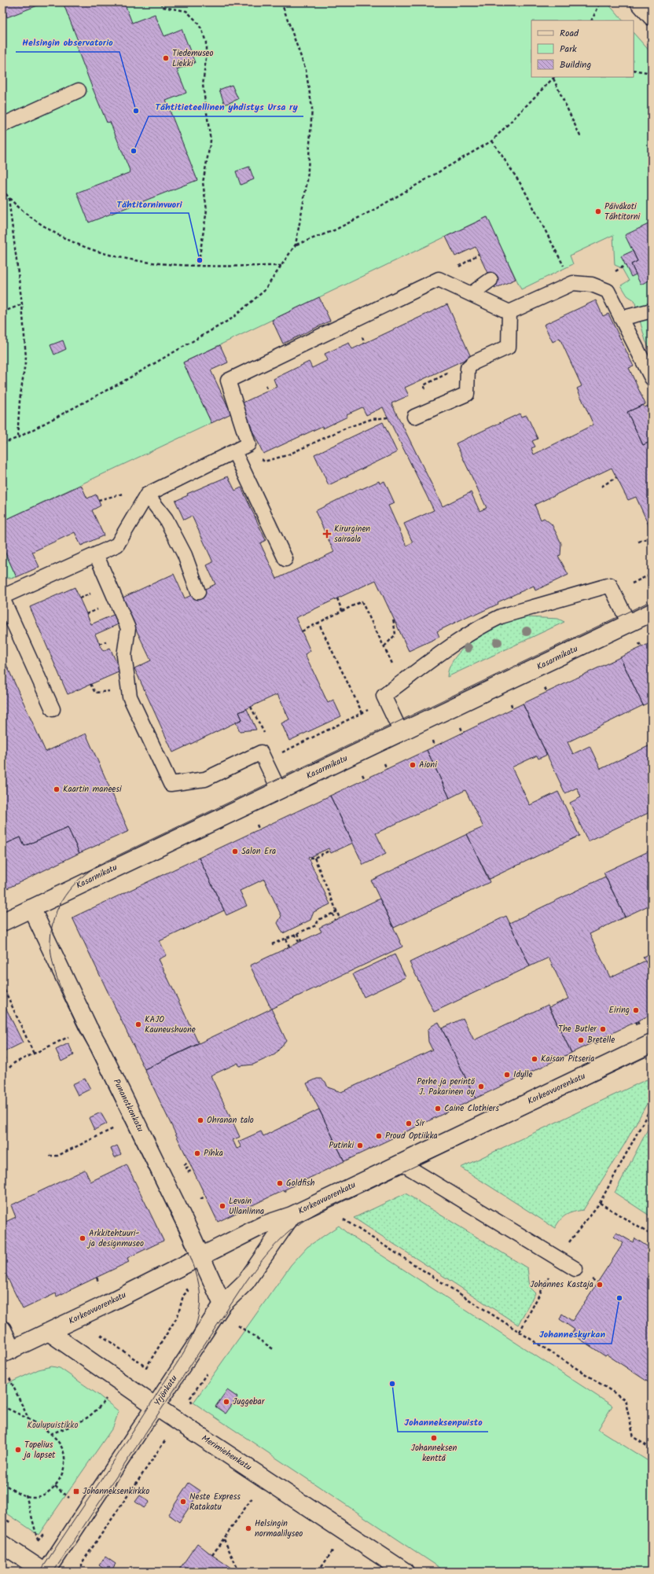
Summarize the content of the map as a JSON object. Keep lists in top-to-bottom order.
{
  "streets": {
    "street": [
      "Kasarmikatu",
      "Korkeavuorenkatu",
      "Punanotkonkatu",
      "Yrjönkatu",
      "Merimiehenkatu"
    ]
  },
  "crossings": [
    ["Kasarmikatu", "Punanotkonkatu"],
    ["Korkeavuorenkatu", "Punanotkonkatu"],
    ["Korkeavuorenkatu", "Yrjönkatu"],
    ["Korkeavuorenkatu", "Merimiehenkatu"],
    ["Punanotkonkatu", "Yrjönkatu"],
    ["Yrjönkatu", "Merimiehenkatu"]
  ],
  "parks": ["Koulupuistikko"],
  "places": {
    "other": [
      "Tiedemuseo Liekki",
      "Helsingin observatorio",
      "Tähtitieteellinen yhdistys Ursa ry",
      "Päiväkoti Tähtitorni",
      "Tähtitorninvuori",
      "Aioni",
      "Kaartin maneesi",
      "Salon Era",
      "Eiring",
      "KAJO Kauneushuone",
      "The Butler",
      "Bretelle",
      "Kaisan Pitseria",
      "Idylle",
      "Perhe ja perintö J. Pakarinen oy",
      "Caine Clothiers",
      "Ohranan talo",
      "Sir",
      "Proud Optiikka",
      "Putinki",
      "Pihka",
      "Goldfish",
      "Levain Ullanlinna",
      "Arkkitehtuuri- ja designmuseo",
      "Johannes Kastaja",
      "Johanneskyrkan",
      "Johanneksenpuisto",
      "Juggebar",
      "Johanneksen kenttä",
      "Topelius ja lapset",
      "Neste Express Ratakatu",
      "Helsingin normaalilyseo"
    ],
    "health": ["Kirurginen sairaala"],
    "transit": ["Johanneksenkirkko"]
  },
  "legend": ["Road", "Park", "Building"]
}
